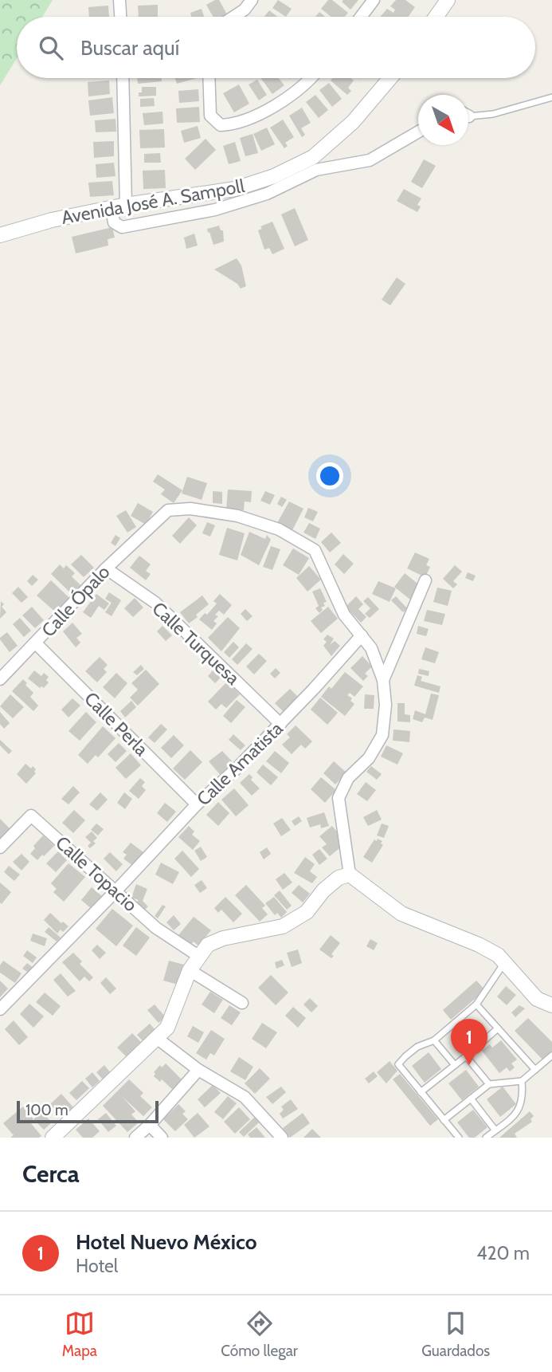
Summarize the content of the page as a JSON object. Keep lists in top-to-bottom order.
{
  "streets": {
    "street": [
      "Avenida José A. Sampoll",
      "Calle Ópalo",
      "Calle Turquesa",
      "Calle Perla",
      "Calle Amatista",
      "Calle Topacio"
    ]
  },
  "crossings": [
    ["Calle Ópalo", "Calle Turquesa"],
    ["Calle Ópalo", "Calle Perla"],
    ["Calle Ópalo", "Calle Amatista"],
    ["Calle Turquesa", "Calle Amatista"],
    ["Calle Perla", "Calle Amatista"],
    ["Calle Amatista", "Calle Topacio"]
  ],
  "scale_bar": "100 m",
  "north": "bottom right",
  "page": {
    "search": "Buscar aquí",
    "pins": "1",
    "scale": "100 m",
    "heading": "Cerca",
    "list": [
      {
        "mark": "1",
        "name": "Hotel Nuevo México",
        "note": "Hotel",
        "value": "420 m"
      }
    ],
    "nav": ["Mapa", "Cómo llegar", "Guardados"]
  }
}
